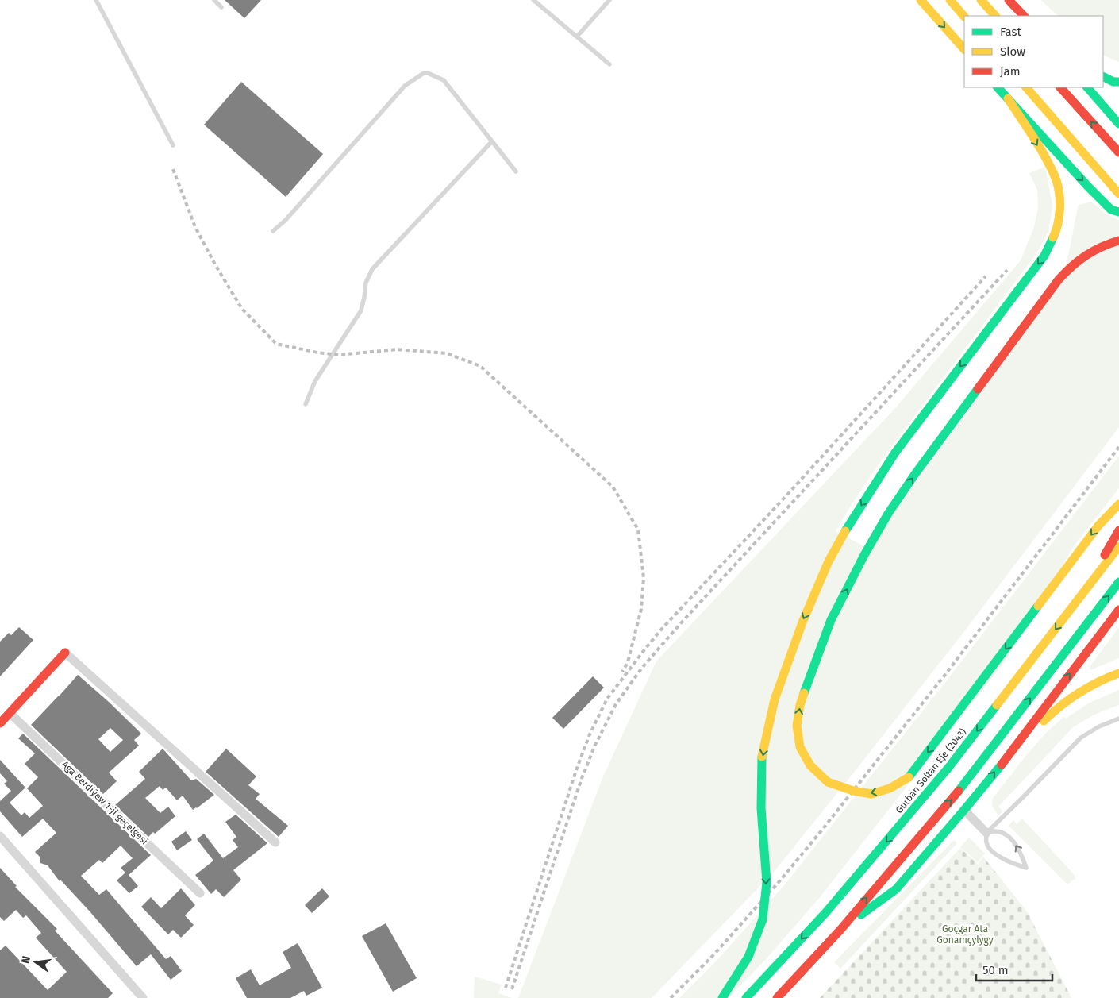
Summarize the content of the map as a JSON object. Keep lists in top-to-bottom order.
{
  "streets": {
    "main road": ["Gurban Soltan Eje (2043)"],
    "street": ["Aga Berdiýew 1-ji geçelgesi"]
  },
  "parks": ["Goçgar Ata Gonamçylygy"],
  "legend": ["Fast", "Slow", "Jam"],
  "scale_bar": "50 m",
  "north": "left"
}
